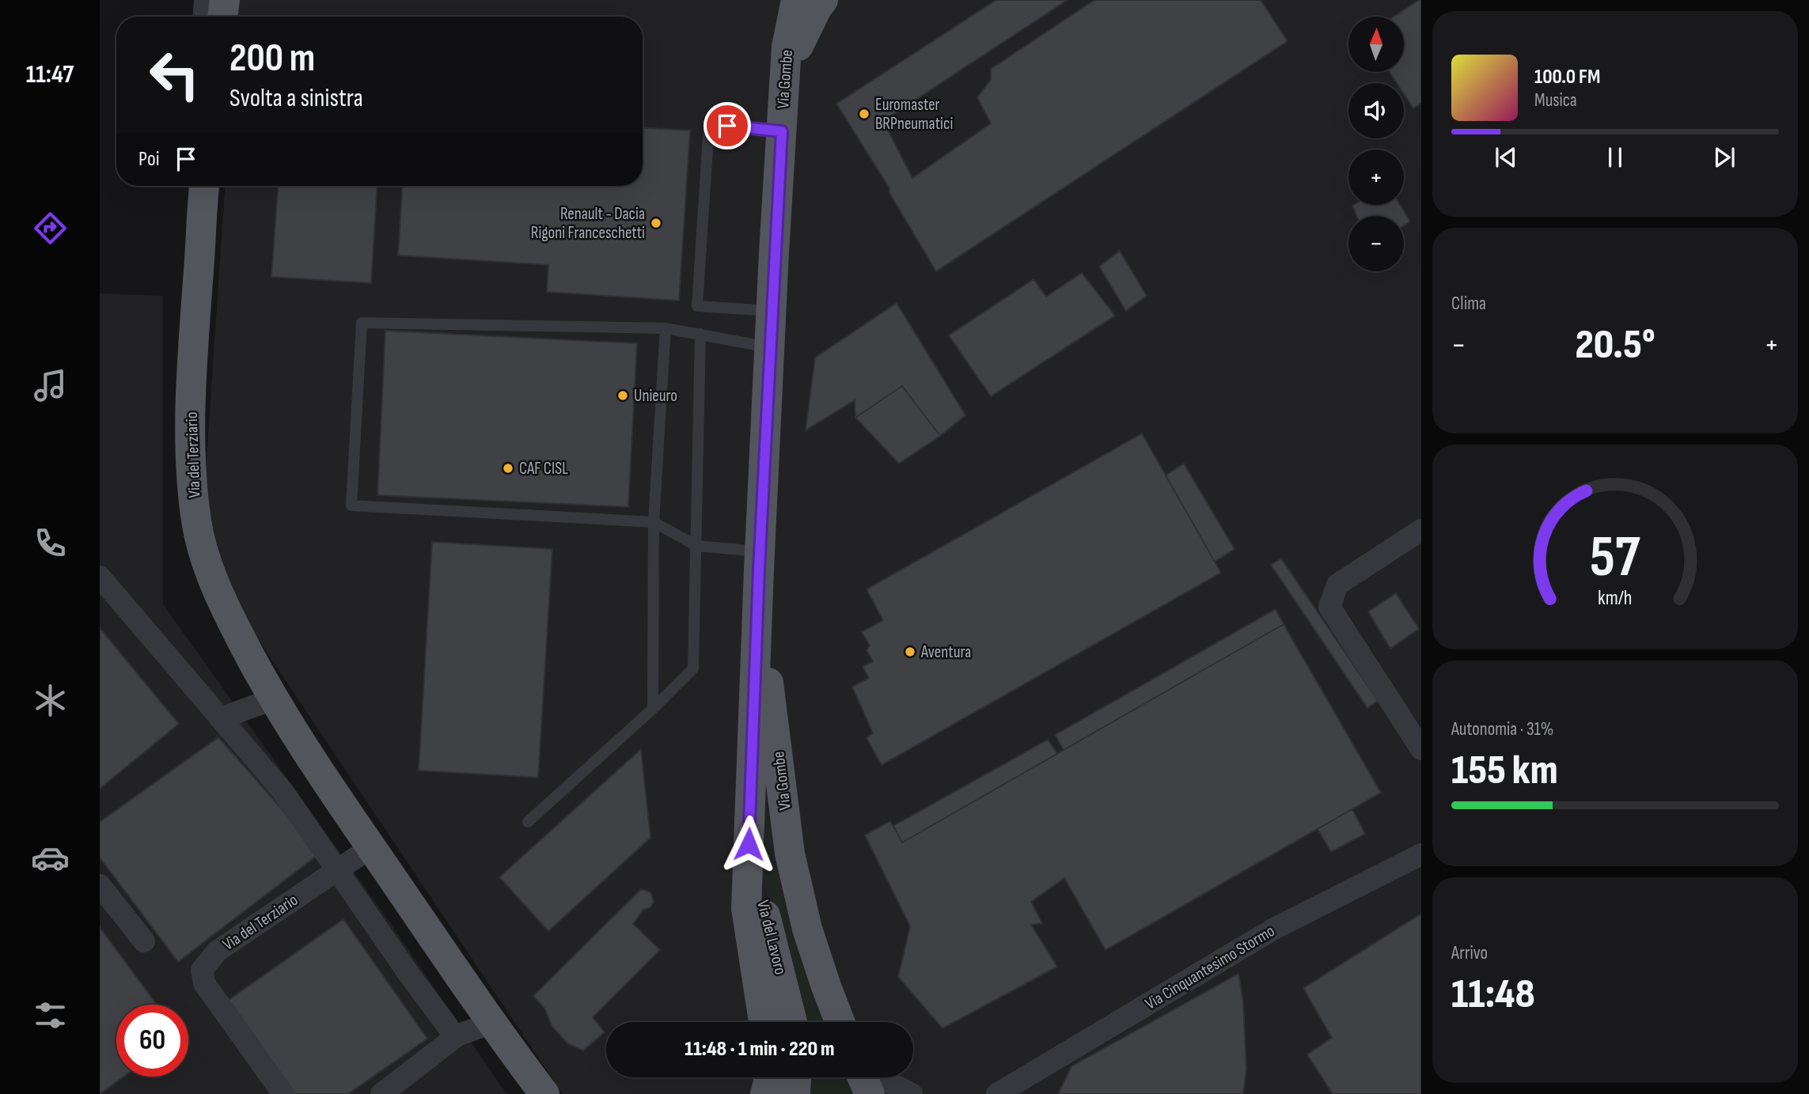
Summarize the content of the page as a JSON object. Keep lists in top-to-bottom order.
{
  "streets": {
    "main road": ["Via Gombe", "Via del Terziario", "Via del Lavoro"],
    "street": ["Via Cinquantesimo Stormo"]
  },
  "crossings": [
    ["Via Gombe", "Via del Lavoro"]
  ],
  "places": [
    "Euromaster BRPneumatici",
    "Renault - Dacia Rigoni Franceschetti",
    "Unieuro",
    "CAF CISL",
    "Aventura"
  ],
  "north": "top",
  "page": {
    "tabs": "11:47",
    "map_buttons": ["+", "−"],
    "turn": ["200 m", "Svolta a sinistra"],
    "song": ["100.0 FM", "Musica"],
    "then": "Poi",
    "tile": [
      "Clima",
      ["Autonomia · 31%", "155 km"],
      ["Arrivo", "11:48"]
    ],
    "heat": ["−", "20.5°", "+"],
    "limit": "60",
    "trip": "11:48 · 1 min · 220 m",
    "gauge": ["57", "km/h"]
  }
}
